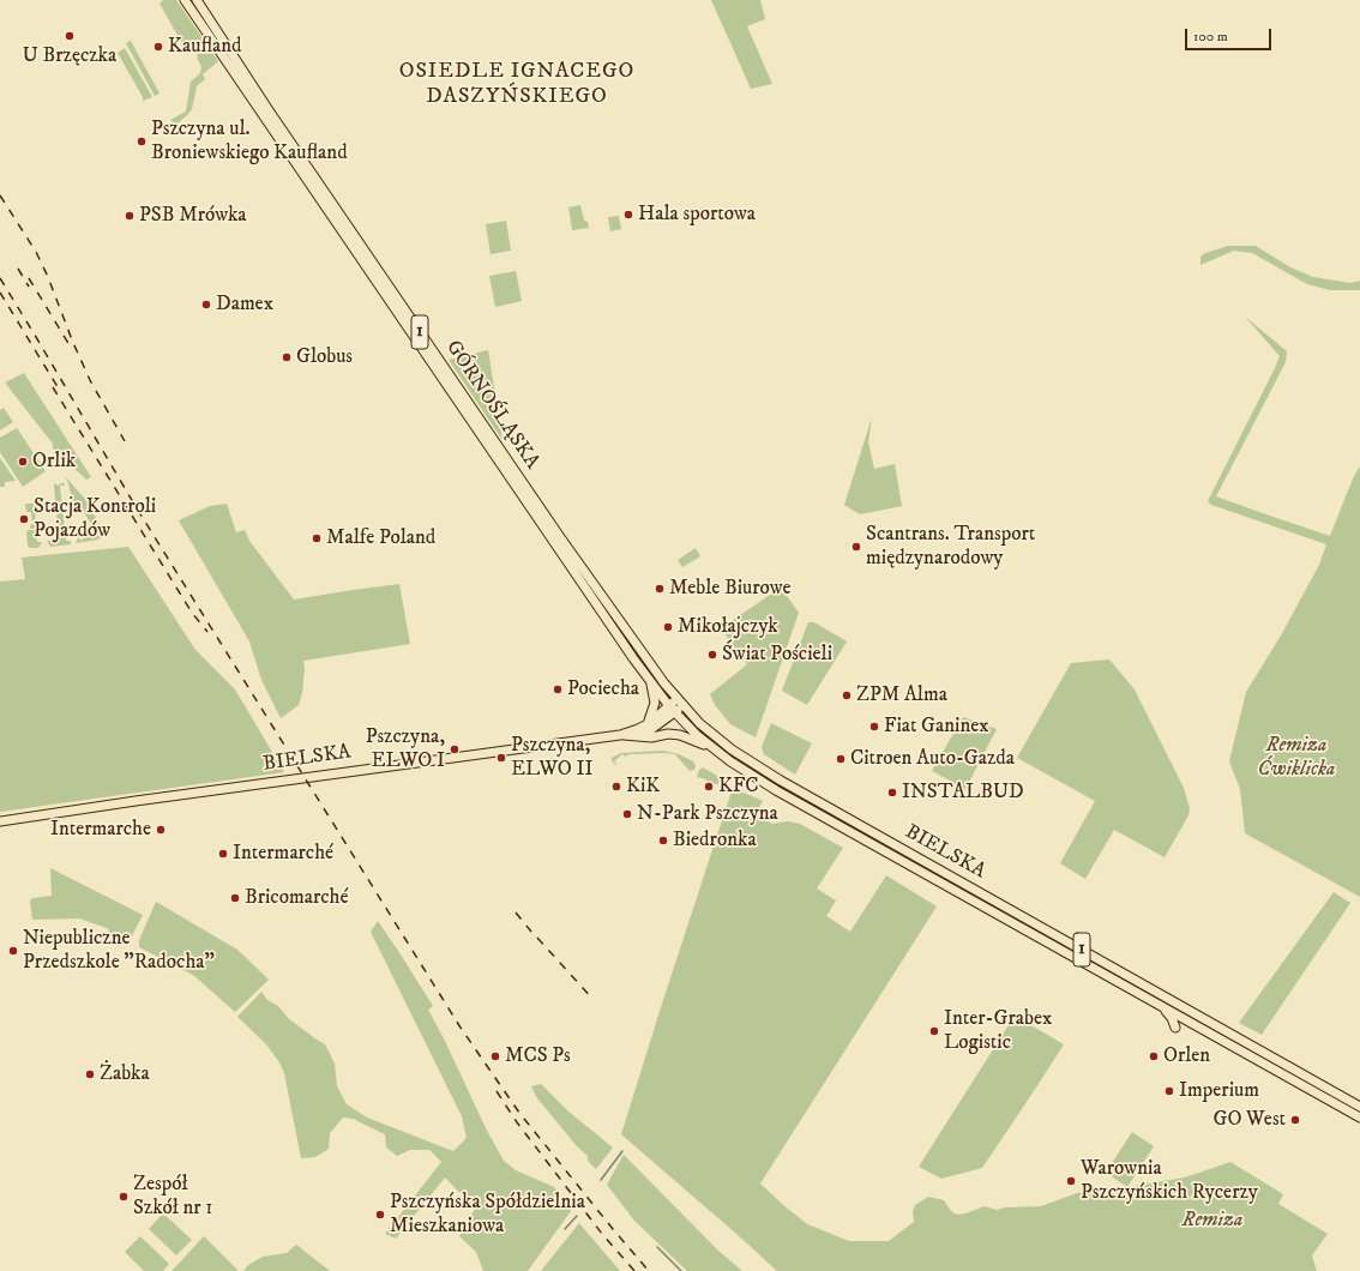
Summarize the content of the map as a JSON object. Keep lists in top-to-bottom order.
{
  "streets": {
    "main road": ["1", "GÓRNOŚLĄSKA", "BIELSKA"]
  },
  "crossings": [
    ["GÓRNOŚLĄSKA", "BIELSKA"]
  ],
  "districts": ["OSIEDLE IGNACEGO DASZYŃSKIEGO"],
  "parks": ["Remiza Ćwiklicka", "Remiza"],
  "places": [
    "U Brzęczka",
    "Kaufland",
    "Pszczyna ul. Broniewskiego Kaufland",
    "Hala sportowa",
    "PSB Mrówka",
    "Damex",
    "Globus",
    "Orlik",
    "Stacja Kontroli Pojazdów",
    "Malfe Poland",
    "Scantrans. Transport międzynarodowy",
    "Meble Biurowe",
    "Mikołajczyk",
    "Świat Pościeli",
    "Pociecha",
    "ZPM Alma",
    "Fiat Ganinex",
    "Pszczyna, ELWO I",
    "Pszczyna, ELWO II",
    "Citroen Auto-Gazda",
    "KiK",
    "KFC",
    "INSTALBUD",
    "N-Park Pszczyna",
    "Intermarche",
    "Biedronka",
    "Intermarché",
    "Bricomarché",
    "Niepubliczne Przedszkole \"Radocha\"",
    "Inter-Grabex Logistic",
    "MCS Ps",
    "Orlen",
    "Żabka",
    "Imperium",
    "GO West",
    "Warownia Pszczyńskich Rycerzy",
    "Zespół Szkół nr 1",
    "Pszczyńska Spółdzielnia Mieszkaniowa"
  ],
  "scale_bar": "100 m"
}
